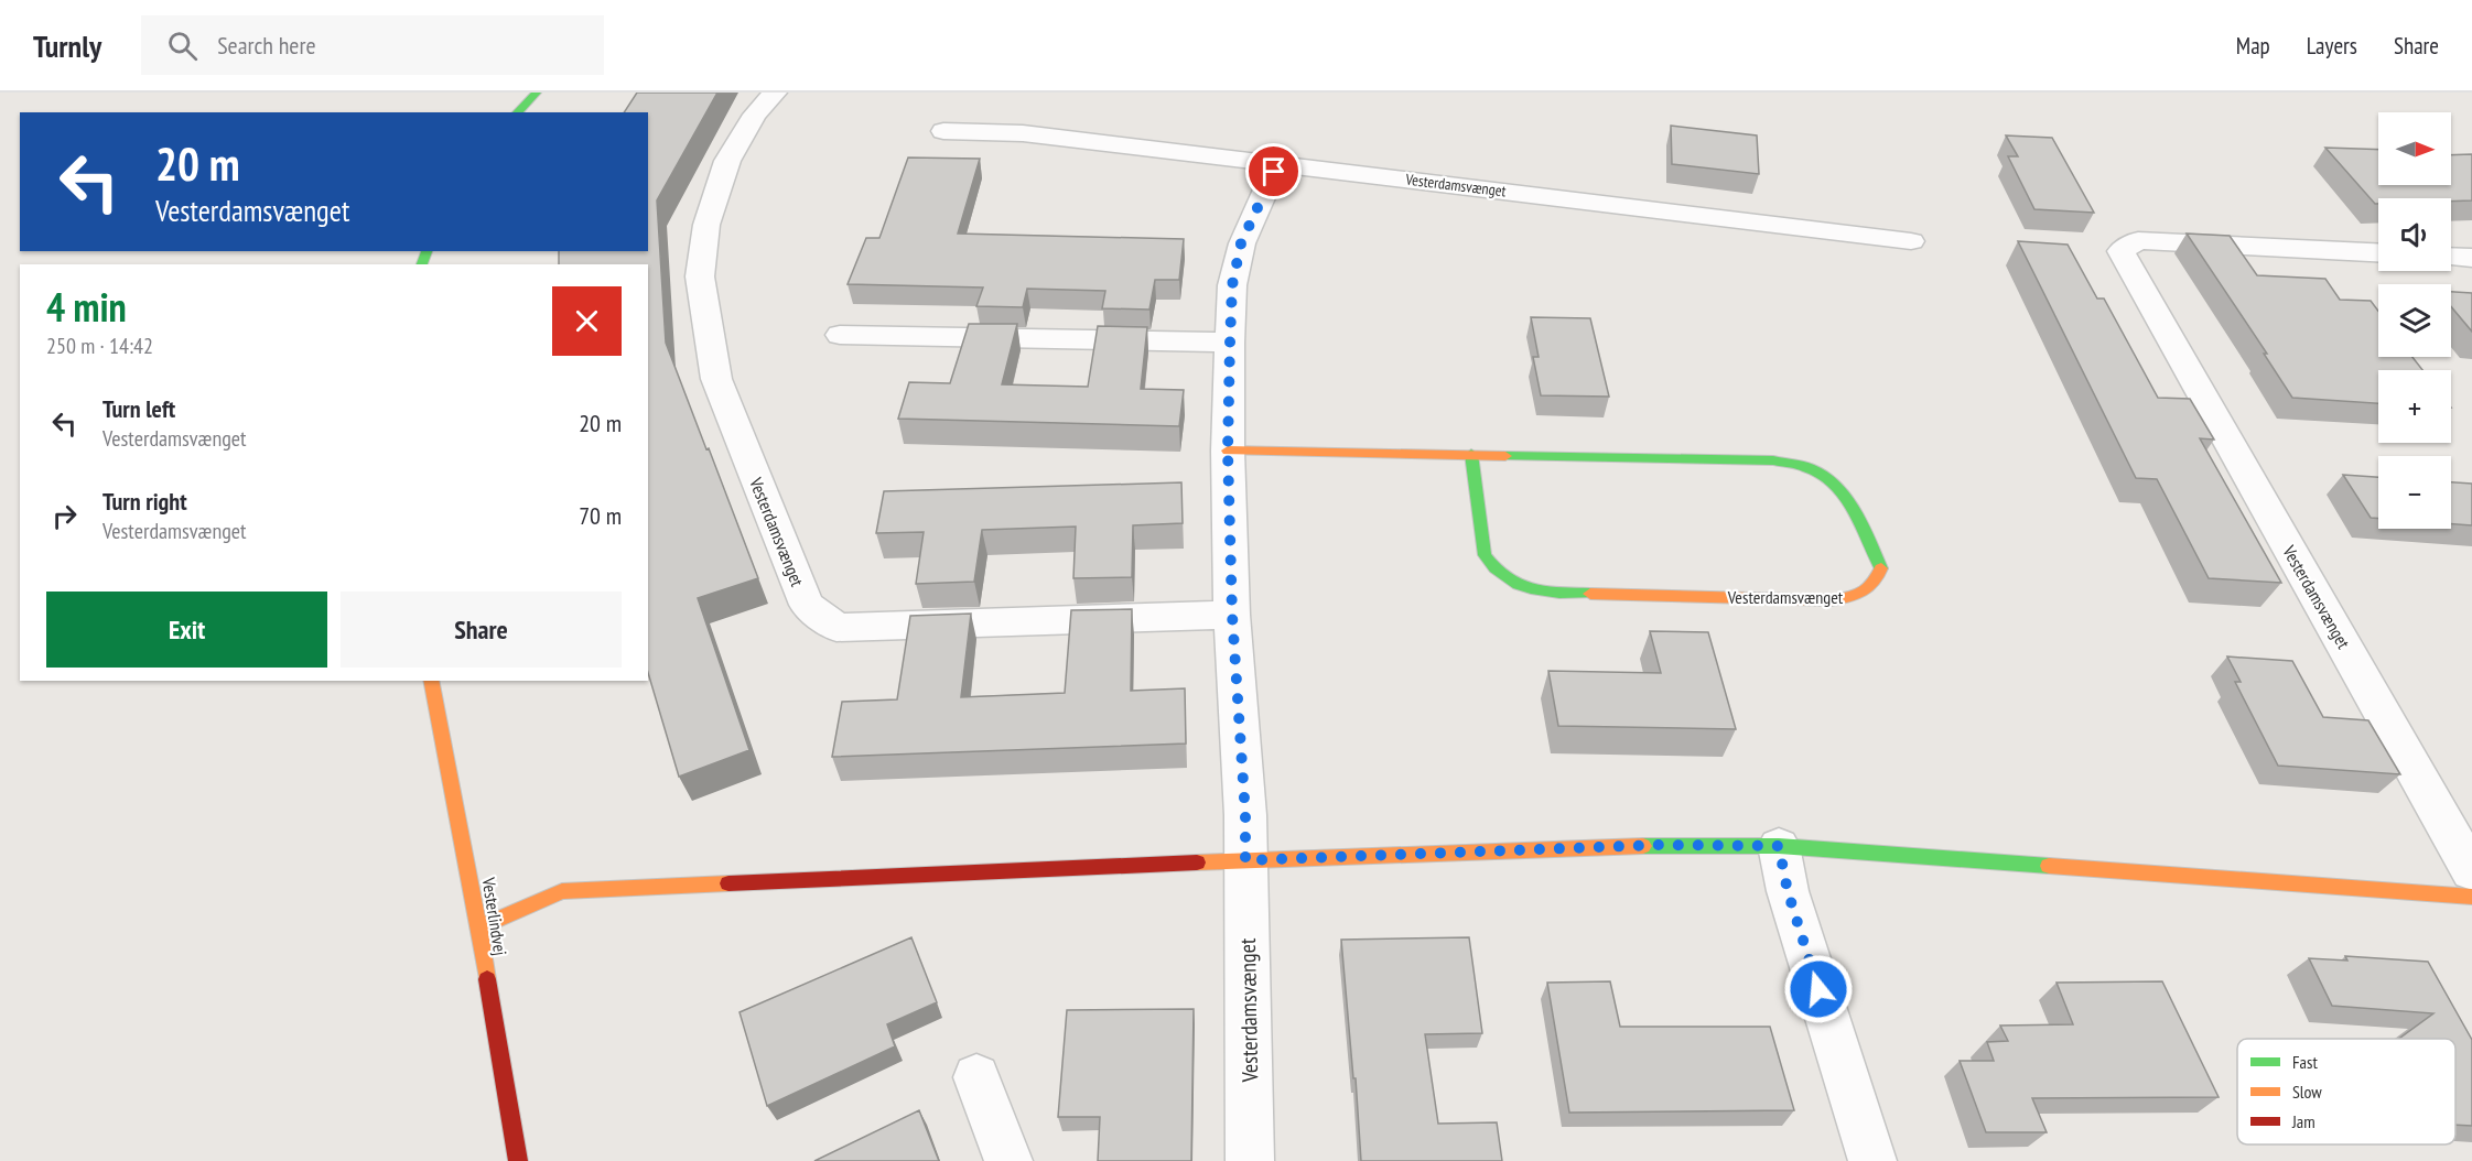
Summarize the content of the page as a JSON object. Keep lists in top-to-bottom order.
{
  "streets": {
    "street": ["Vesterdamsvænget", "Vesterlindvej"]
  },
  "legend": ["Fast", "Slow", "Jam"],
  "north": "right",
  "page": {
    "header": "Turnly",
    "search": "Search here",
    "nav": ["Map", "Layers", "Share"],
    "map_buttons": ["+", "−"],
    "turn": ["20 m", "Vesterdamsvænget"],
    "heading": ["4 min", "250 m · 14:42"],
    "list": [
      {
        "name": "Turn left",
        "note": "Vesterdamsvænget",
        "value": "20 m"
      },
      {
        "name": "Turn right",
        "note": "Vesterdamsvænget",
        "value": "70 m"
      }
    ],
    "buttons": ["Exit", "Share"]
  }
}
